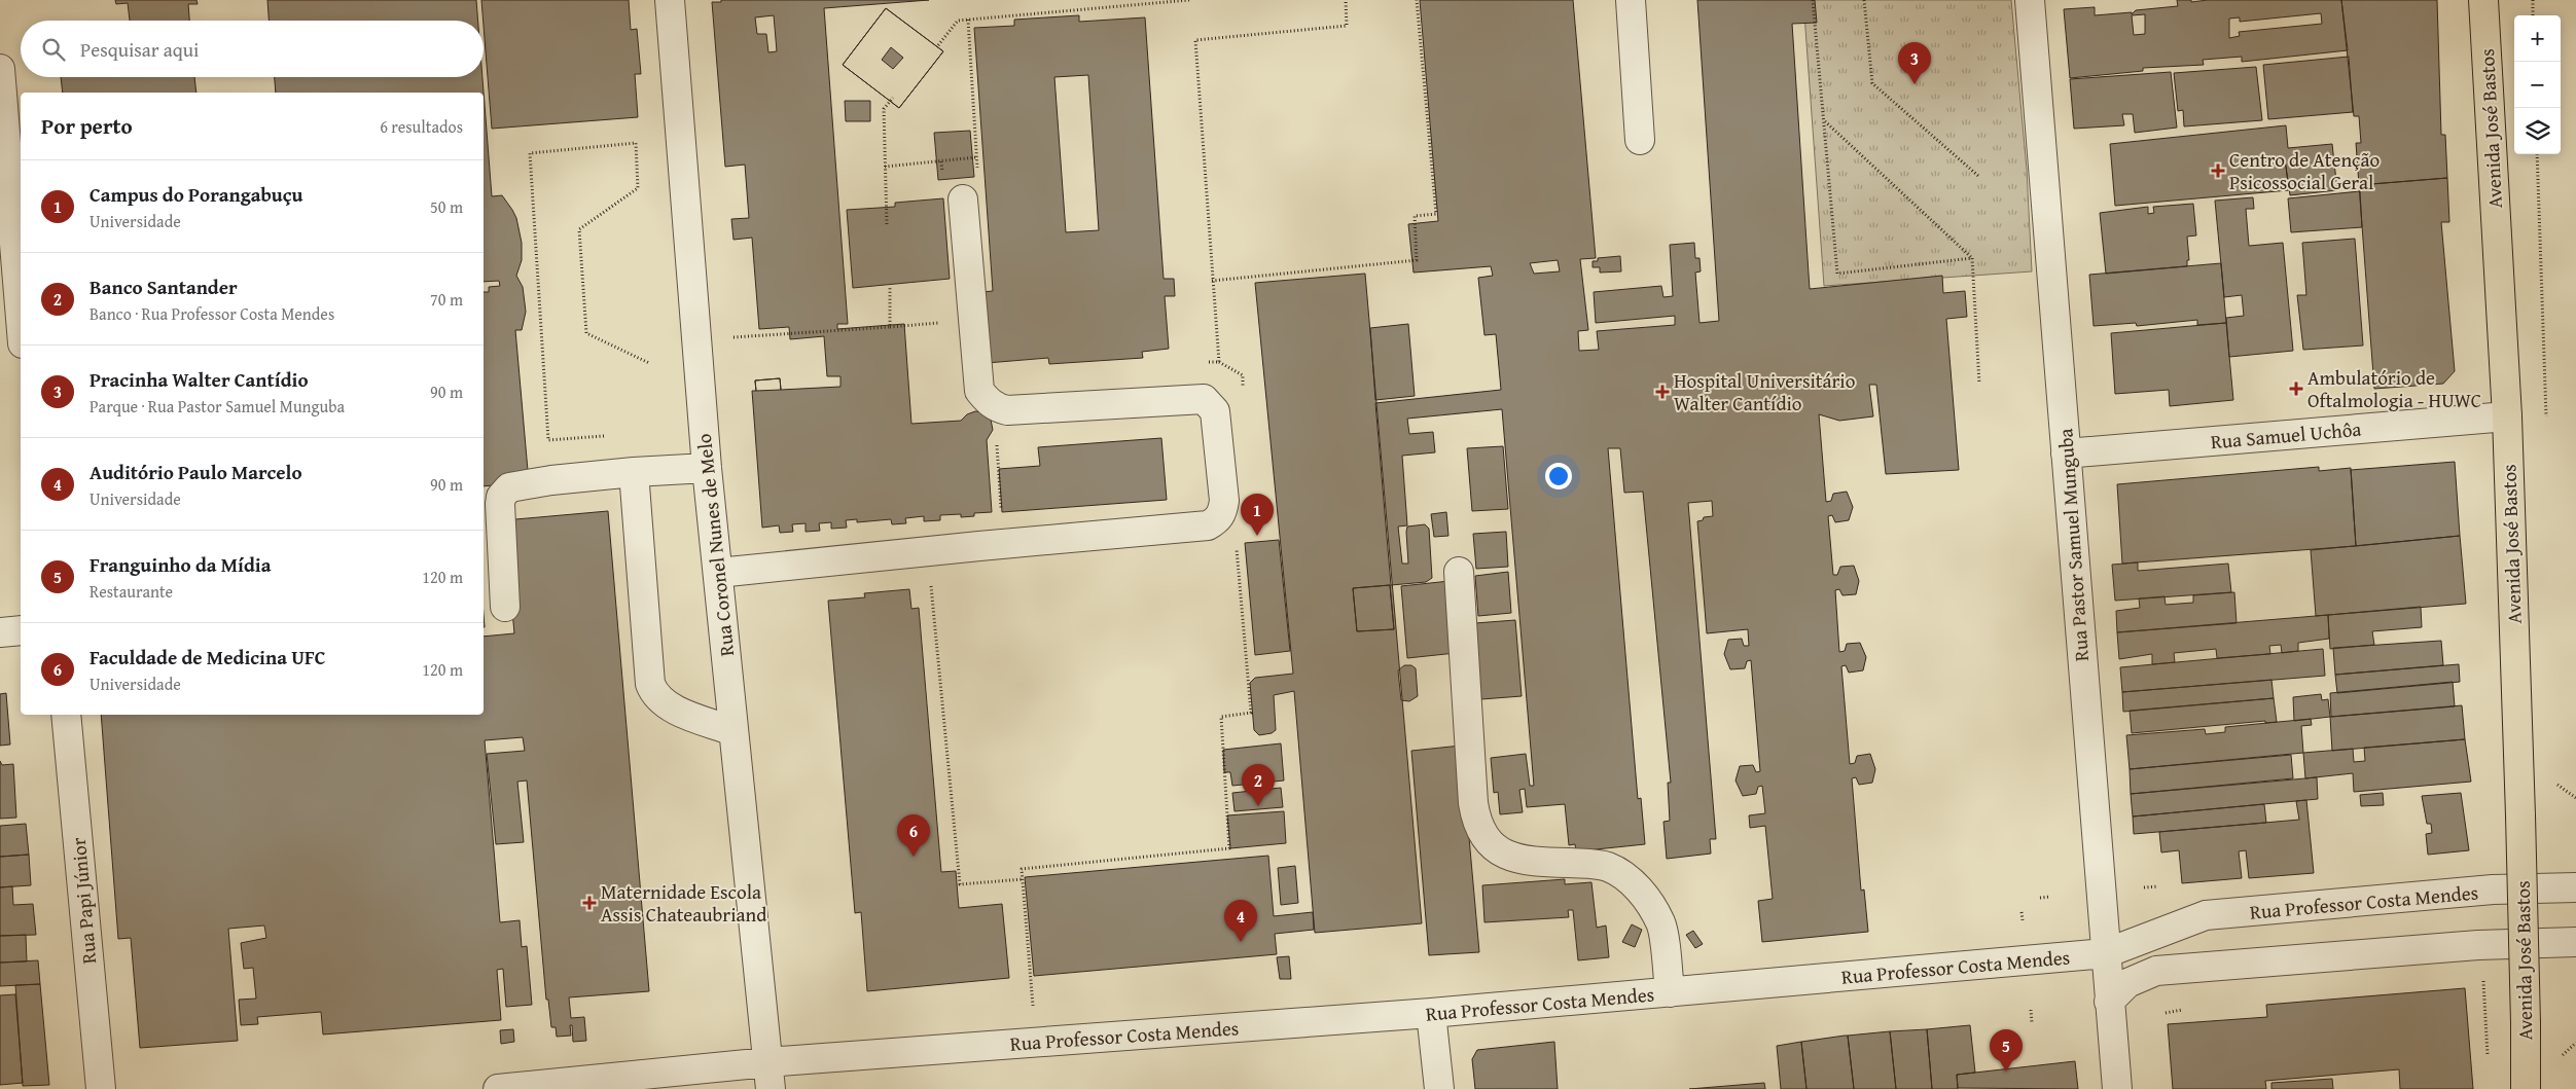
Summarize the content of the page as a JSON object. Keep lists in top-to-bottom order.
{
  "streets": {
    "main road": ["Avenida José Bastos"],
    "street": [
      "Rua Samuel Uchôa",
      "Rua Coronel Nunes de Melo",
      "Rua Pastor Samuel Munguba",
      "Rua Papi Júnior",
      "Rua Professor Costa Mendes"
    ]
  },
  "crossings": [
    ["Avenida José Bastos", "Rua Samuel Uchôa"],
    ["Rua Samuel Uchôa", "Rua Pastor Samuel Munguba"],
    ["Rua Coronel Nunes de Melo", "Rua Professor Costa Mendes"],
    ["Rua Pastor Samuel Munguba", "Rua Professor Costa Mendes"]
  ],
  "places": {
    "health": [
      "Centro de Atenção Psicossocial Geral",
      "Ambulatório de Oftalmologia - HUWC",
      "Hospital Universitário Walter Cantídio",
      "Maternidade Escola Assis Chateaubriand"
    ]
  },
  "page": {
    "map_buttons": ["+", "−"],
    "search": "Pesquisar aqui",
    "pins": [
      "3",
      "1",
      "2",
      "6",
      "4",
      "5"
    ],
    "heading": ["Por perto", "6 resultados"],
    "list": [
      {
        "mark": "1",
        "name": "Campus do Porangabuçu",
        "note": "Universidade",
        "value": "50 m"
      },
      {
        "mark": "2",
        "name": "Banco Santander",
        "note": "Banco · Rua Professor Costa Mendes",
        "value": "70 m"
      },
      {
        "mark": "3",
        "name": "Pracinha Walter Cantídio",
        "note": "Parque · Rua Pastor Samuel Munguba",
        "value": "90 m"
      },
      {
        "mark": "4",
        "name": "Auditório Paulo Marcelo",
        "note": "Universidade",
        "value": "90 m"
      },
      {
        "mark": "5",
        "name": "Franguinho da Mídia",
        "note": "Restaurante",
        "value": "120 m"
      },
      {
        "mark": "6",
        "name": "Faculdade de Medicina UFC",
        "note": "Universidade",
        "value": "120 m"
      }
    ]
  }
}
